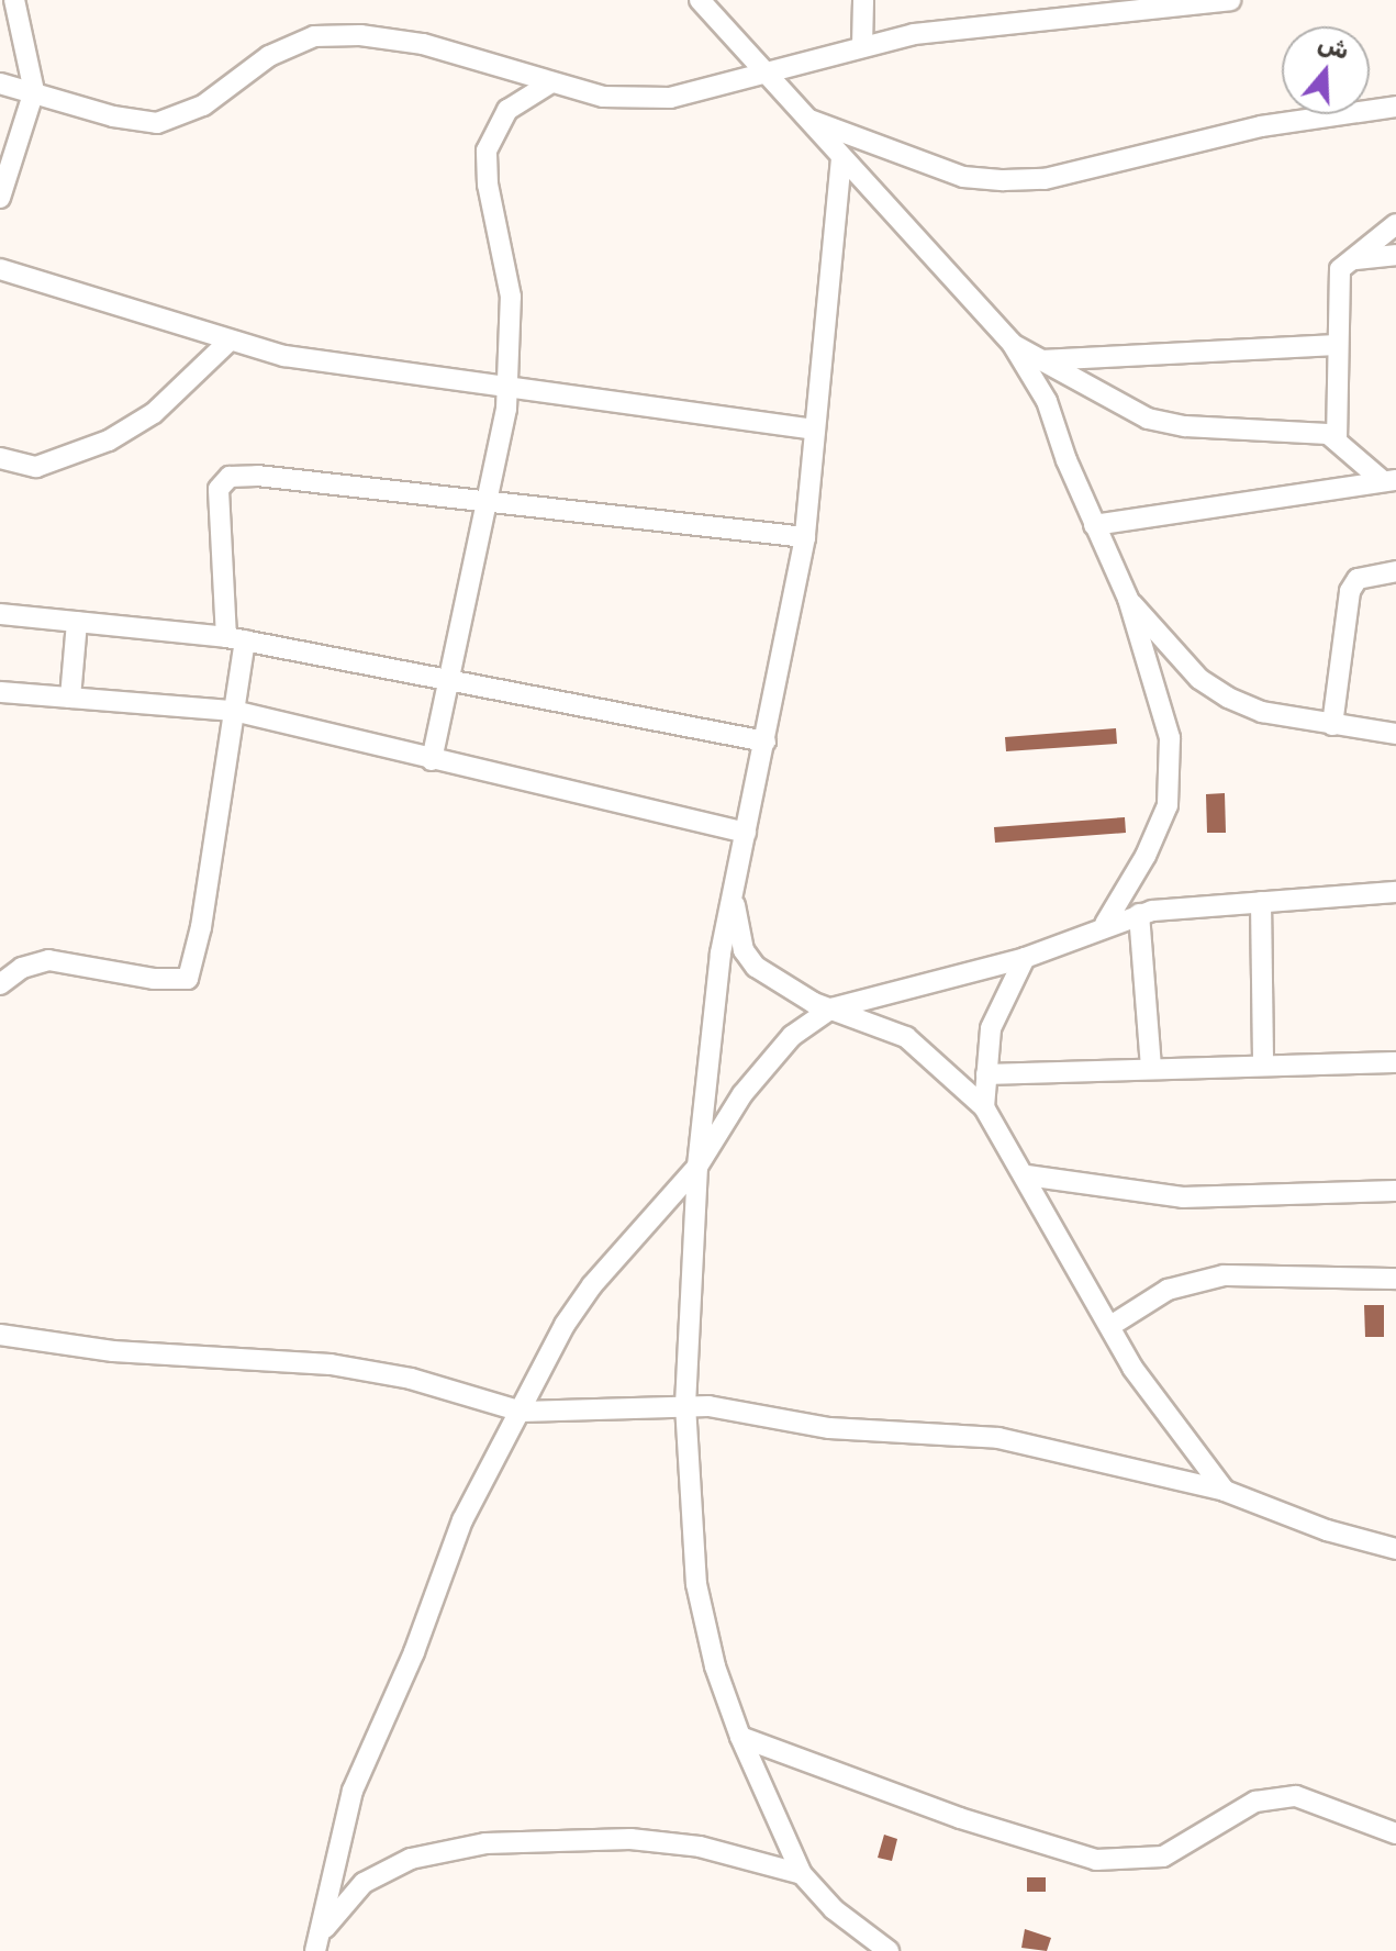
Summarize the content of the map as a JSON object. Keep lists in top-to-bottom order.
{
  "north": "top"
}
